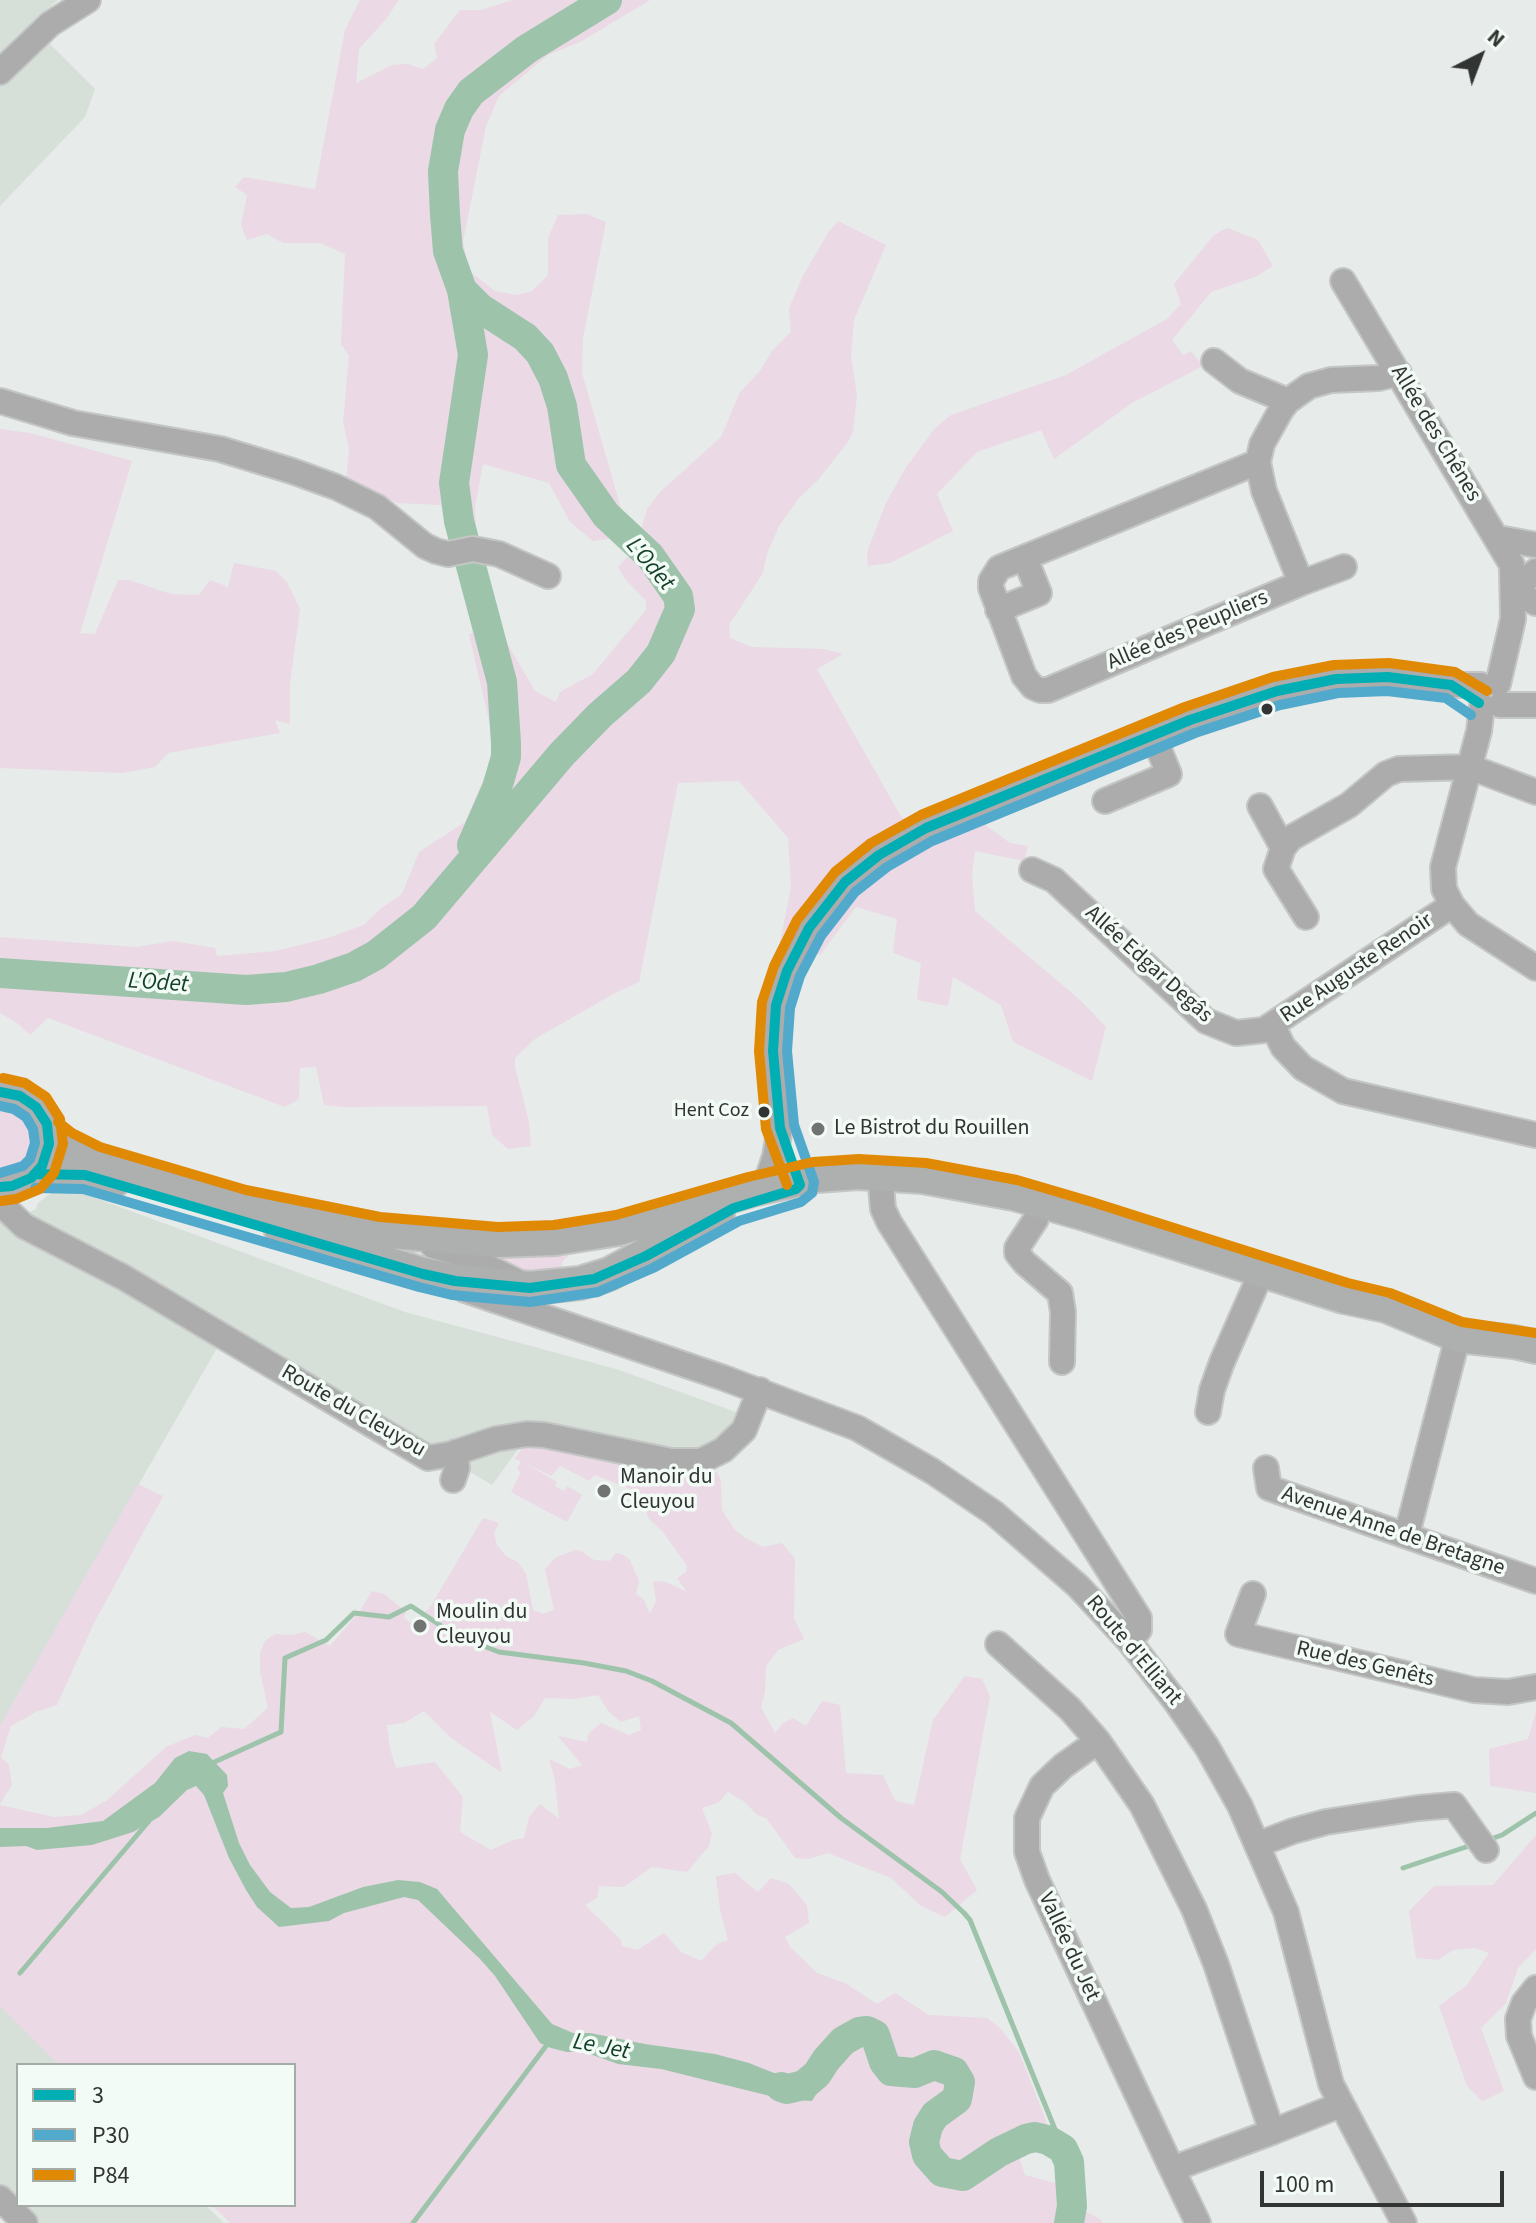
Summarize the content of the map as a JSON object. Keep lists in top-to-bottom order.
{
  "streets": {
    "street": [
      "Allée des Chênes",
      "Allée des Peupliers",
      "Allée Edgar Degâs",
      "Rue Auguste Renoir",
      "Route du Cleuyou",
      "Avenue Anne de Bretagne",
      "Route d'Elliant",
      "Rue des Genêts",
      "Vallée du Jet"
    ]
  },
  "crossings": [
    ["Allée des Chênes", "Rue Auguste Renoir"],
    ["Allée Edgar Degâs", "Rue Auguste Renoir"],
    ["Route du Cleuyou", "Route d'Elliant"]
  ],
  "water": ["L'Odet", "Le Jet"],
  "places": [
    "Hent Coz",
    "Le Bistrot du Rouillen",
    "Manoir du Cleuyou",
    "Moulin du Cleuyou"
  ],
  "lines": ["transit line P84", "transit line 3", "transit line P30"],
  "legend": ["3", "P30", "P84"],
  "scale_bar": "100 m",
  "north": "top right"
}
